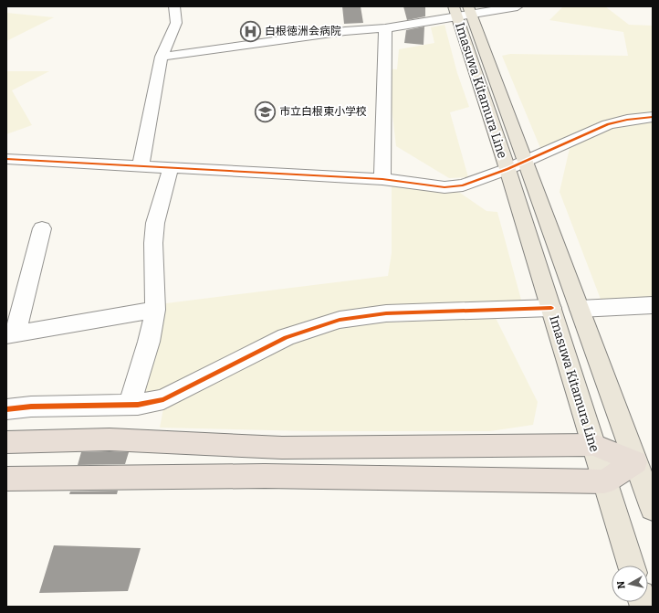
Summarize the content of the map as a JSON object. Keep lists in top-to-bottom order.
{
  "streets": {
    "main road": ["Imasuwa Kitamura Line"]
  },
  "places": {
    "hospital": ["白根徳洲会病院"],
    "school or university": ["市立白根東小学校"]
  },
  "north": "left"
}
